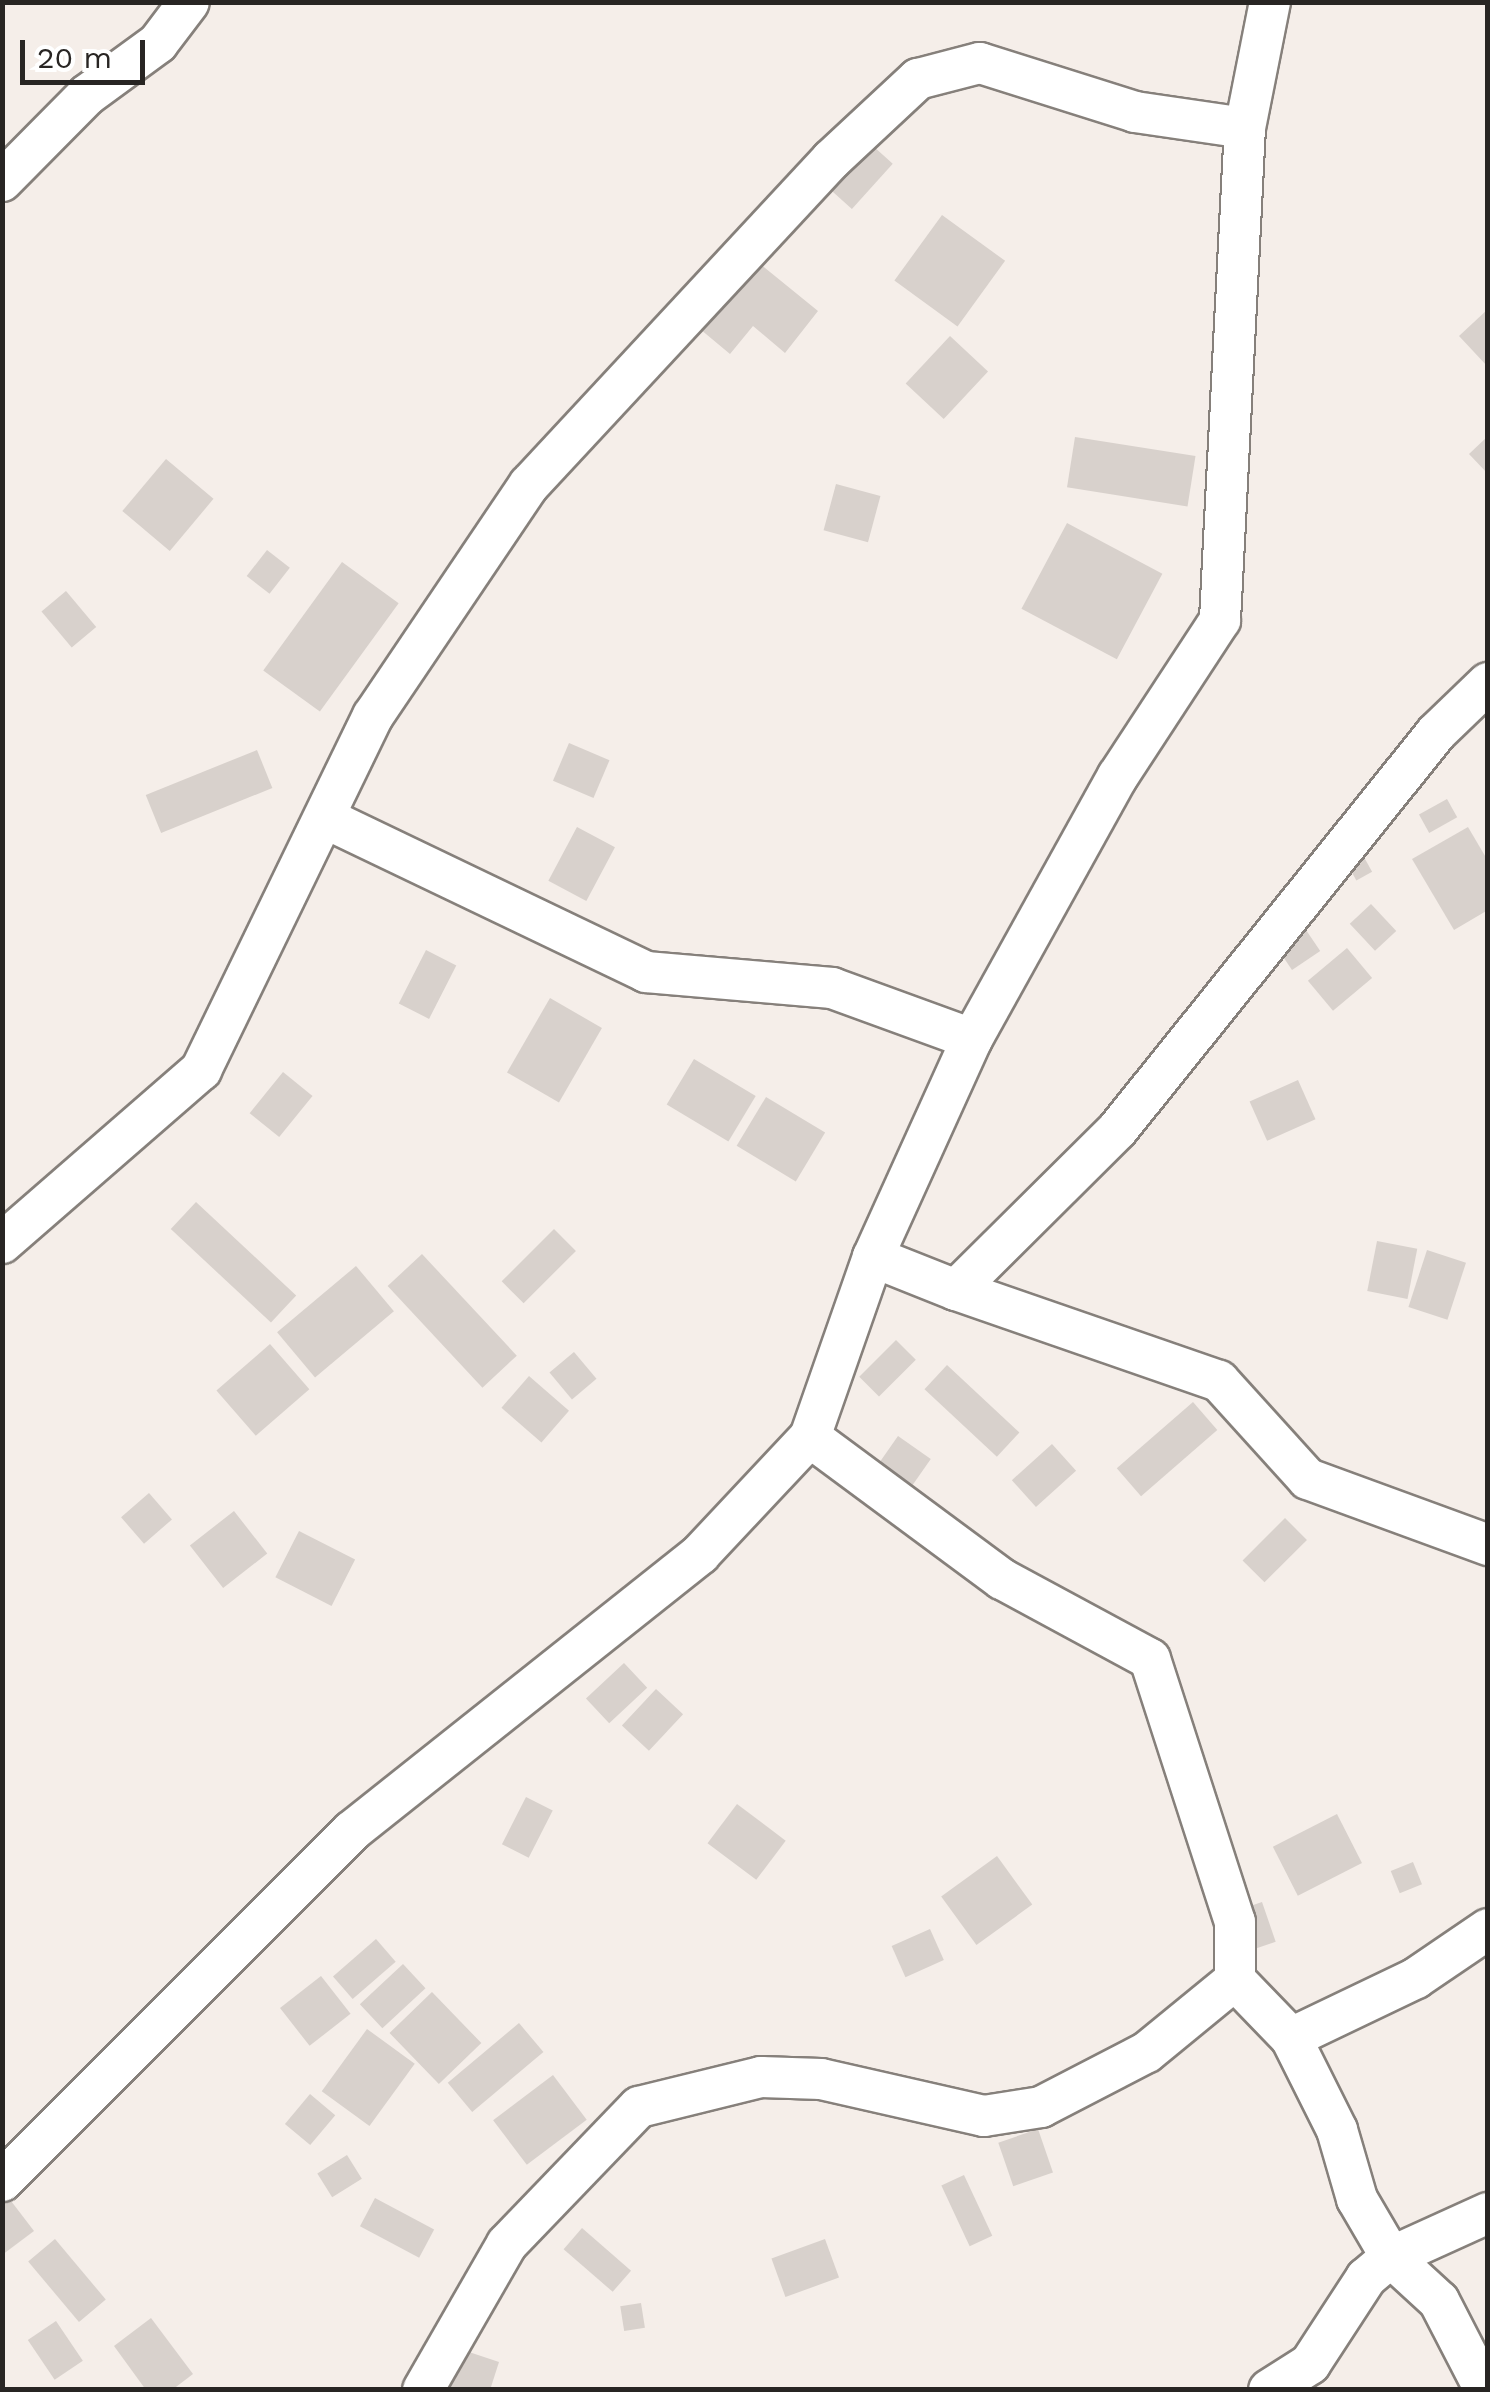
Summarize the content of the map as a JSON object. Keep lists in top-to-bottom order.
{
  "scale_bar": "20 m"
}
